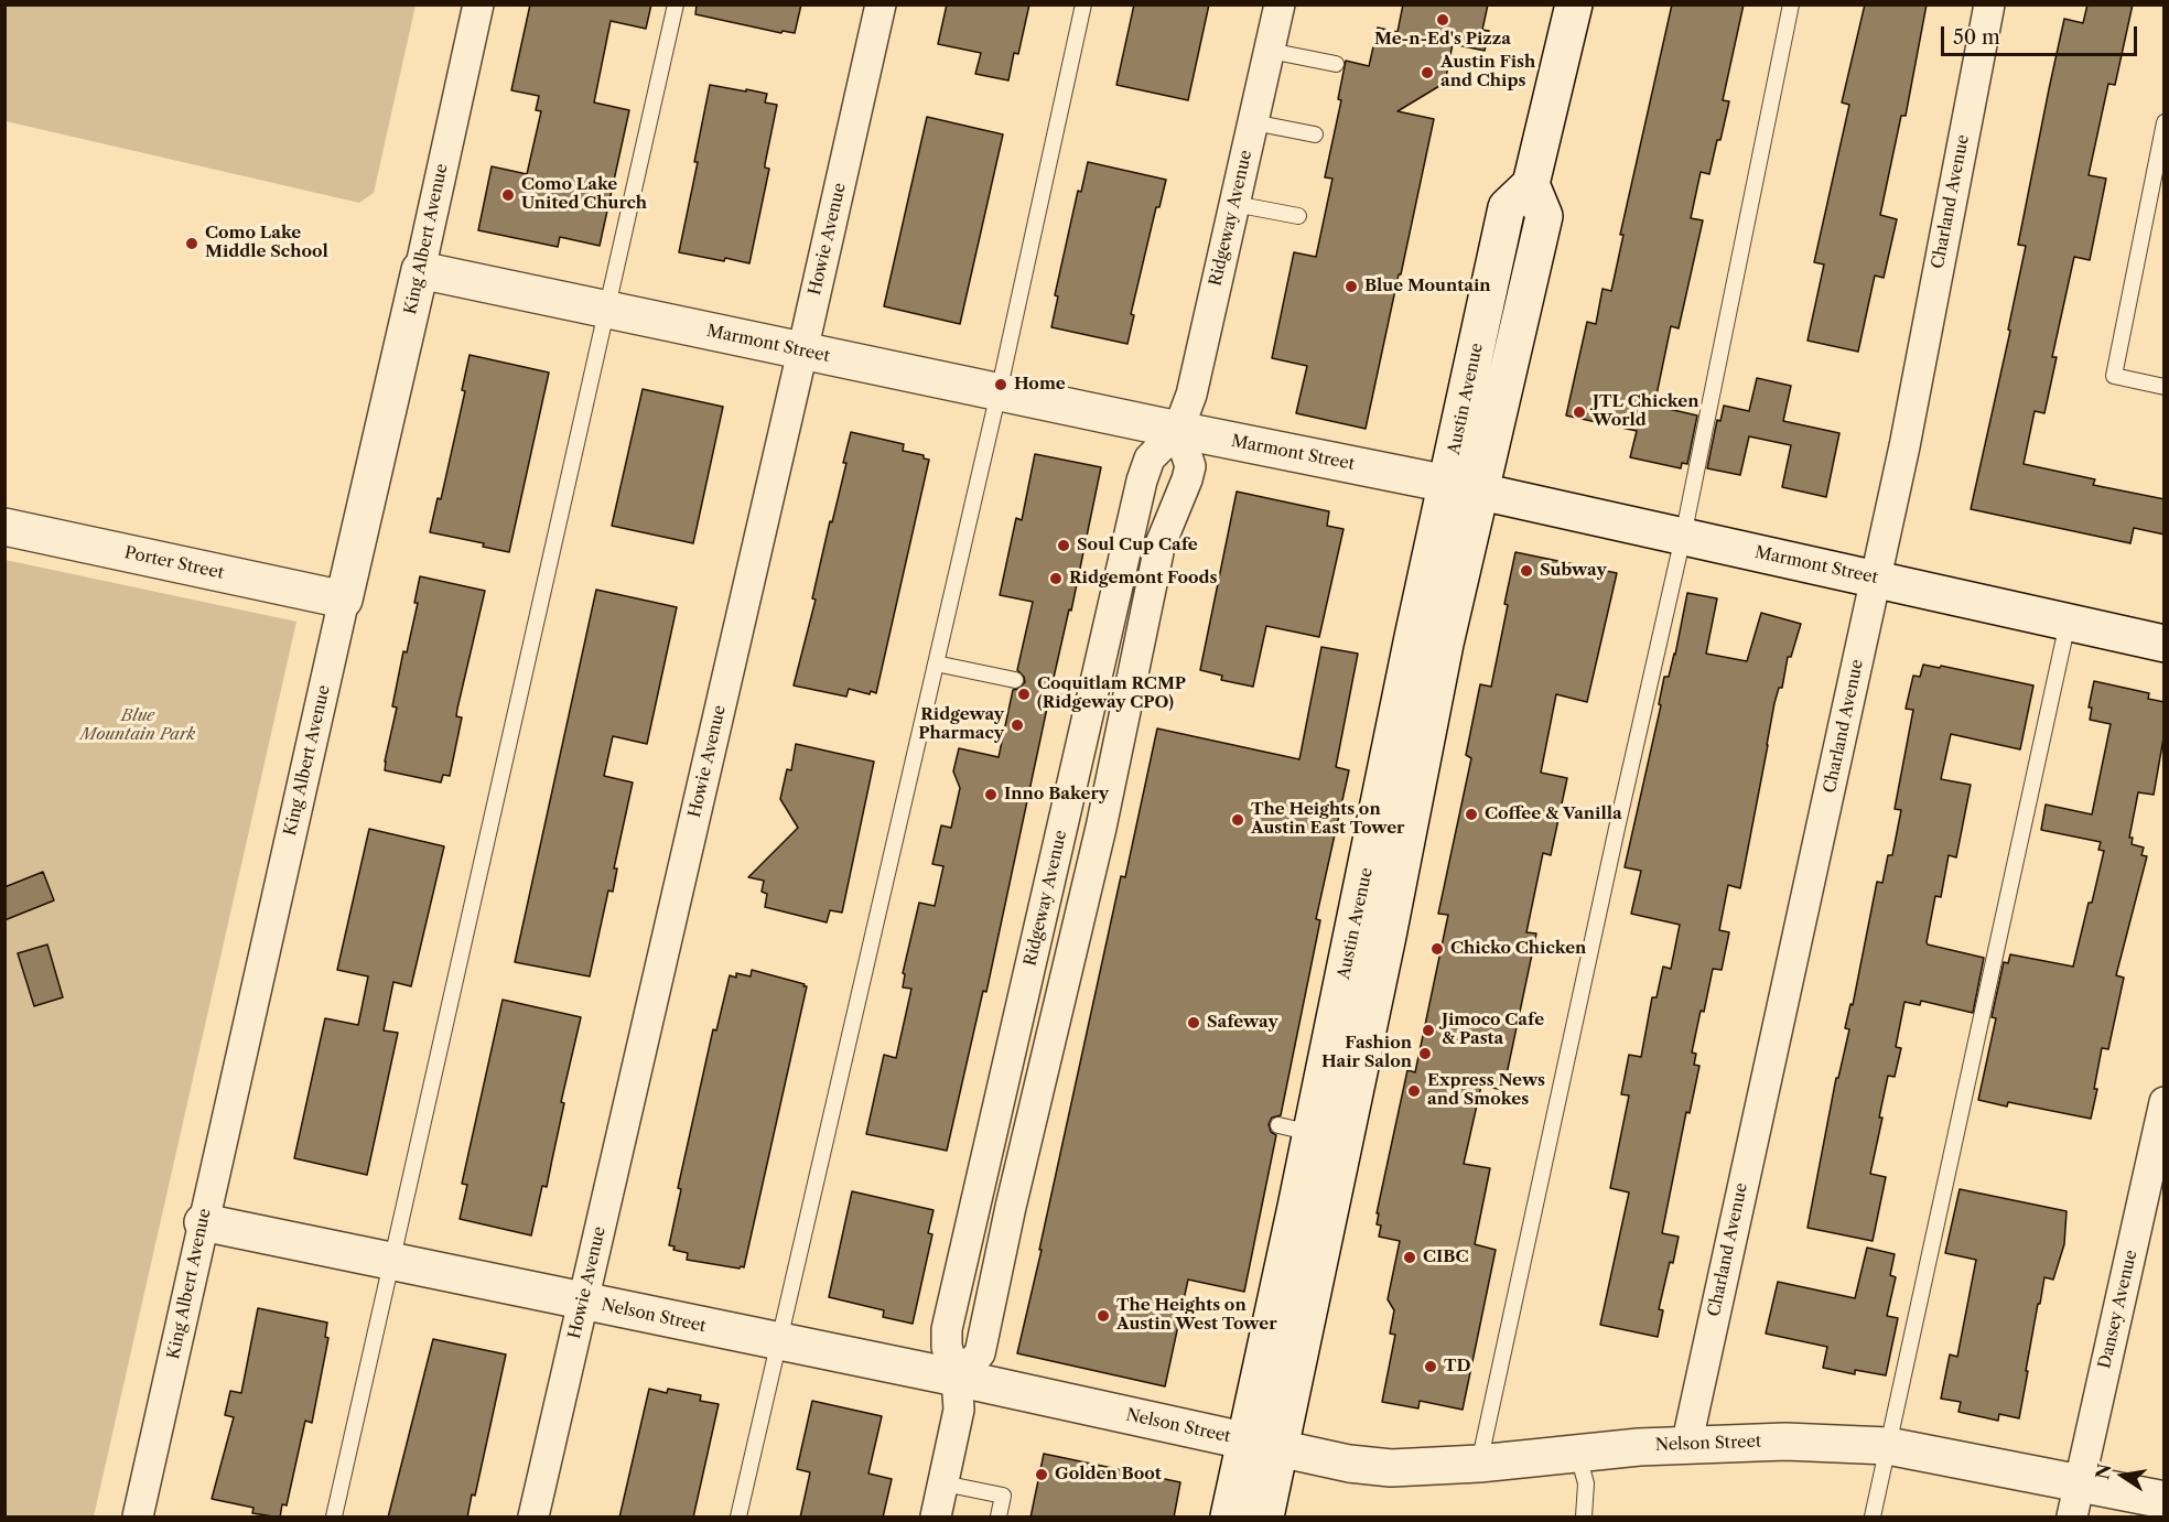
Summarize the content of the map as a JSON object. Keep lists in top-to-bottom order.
{
  "streets": {
    "street": [
      "Charland Avenue",
      "Ridgeway Avenue",
      "King Albert Avenue",
      "Howie Avenue",
      "Marmont Street",
      "Austin Avenue",
      "Porter Street",
      "Dansey Avenue",
      "Nelson Street"
    ]
  },
  "crossings": [
    ["Charland Avenue", "Marmont Street"],
    ["Charland Avenue", "Nelson Street"],
    ["Ridgeway Avenue", "Marmont Street"],
    ["Ridgeway Avenue", "Nelson Street"],
    ["King Albert Avenue", "Marmont Street"],
    ["King Albert Avenue", "Porter Street"],
    ["King Albert Avenue", "Nelson Street"],
    ["Howie Avenue", "Marmont Street"],
    ["Howie Avenue", "Nelson Street"],
    ["Marmont Street", "Austin Avenue"],
    ["Austin Avenue", "Nelson Street"],
    ["Dansey Avenue", "Nelson Street"]
  ],
  "parks": ["Blue Mountain Park"],
  "places": [
    "Me-n-Ed's Pizza",
    "Austin Fish and Chips",
    "Como Lake United Church",
    "Como Lake Middle School",
    "Blue Mountain",
    "Home",
    "JTL Chicken World",
    "Soul Cup Cafe",
    "Subway",
    "Ridgemont Foods",
    "Coquitlam RCMP (Ridgeway CPO)",
    "Ridgeway Pharmacy",
    "Inno Bakery",
    "Coffee & Vanilla",
    "The Heights on Austin East Tower",
    "Chicko Chicken",
    "Safeway",
    "Jimoco Cafe & Pasta",
    "Fashion Hair Salon",
    "Express News and Smokes",
    "CIBC",
    "The Heights on Austin West Tower",
    "TD",
    "Golden Boot"
  ],
  "scale_bar": "50 m",
  "north": "left"
}
